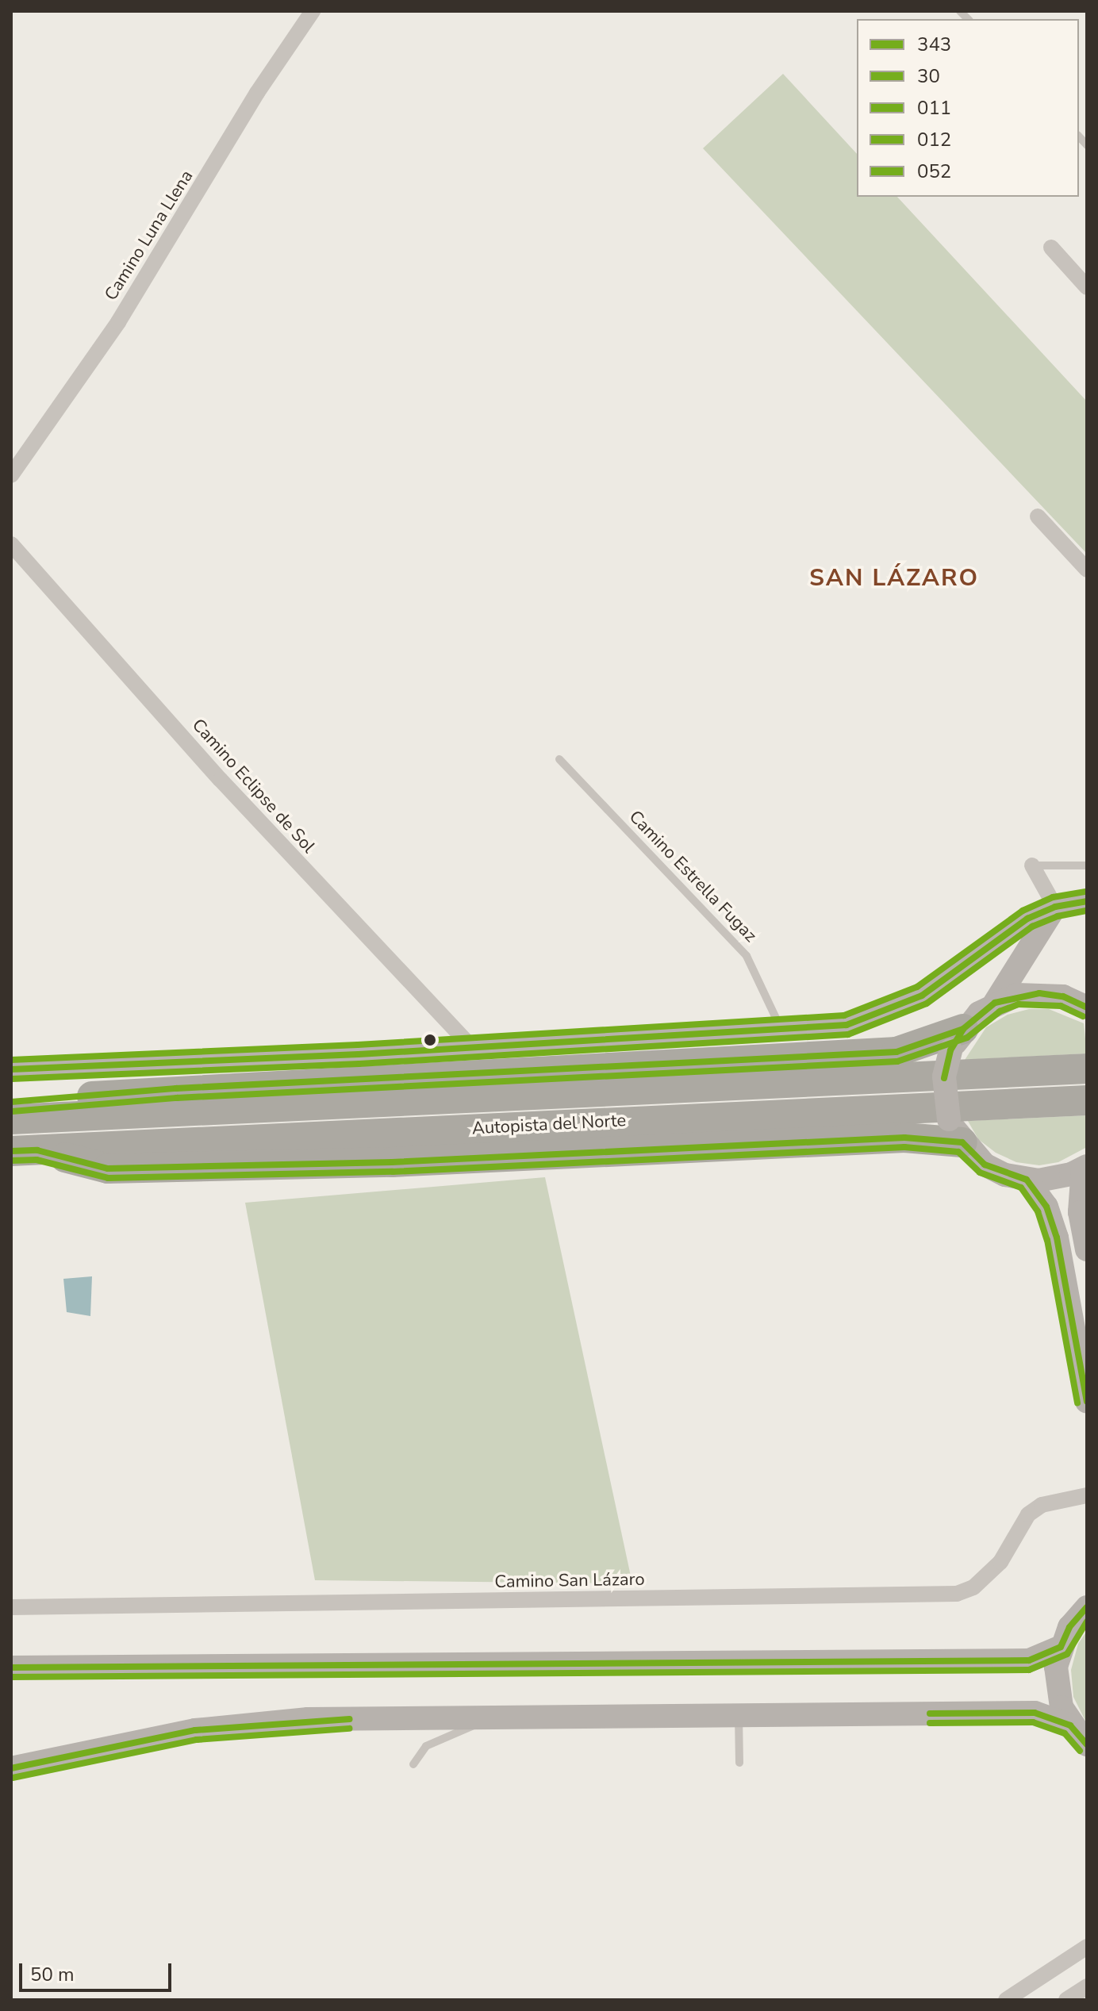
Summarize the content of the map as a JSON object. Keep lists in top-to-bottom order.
{
  "streets": {
    "highway": ["Autopista del Norte"],
    "street": ["Camino Luna Llena", "Camino Eclipse de Sol", "Camino San Lázaro"],
    "lane": ["Camino Estrella Fugaz"]
  },
  "districts": ["SAN LÁZARO"],
  "lines": [
    "transit line 052",
    "transit line 011",
    "transit line 012",
    "transit line 343",
    "transit line 30"
  ],
  "legend": [
    "343",
    "30",
    "011",
    "012",
    "052"
  ],
  "scale_bar": "50 m"
}
